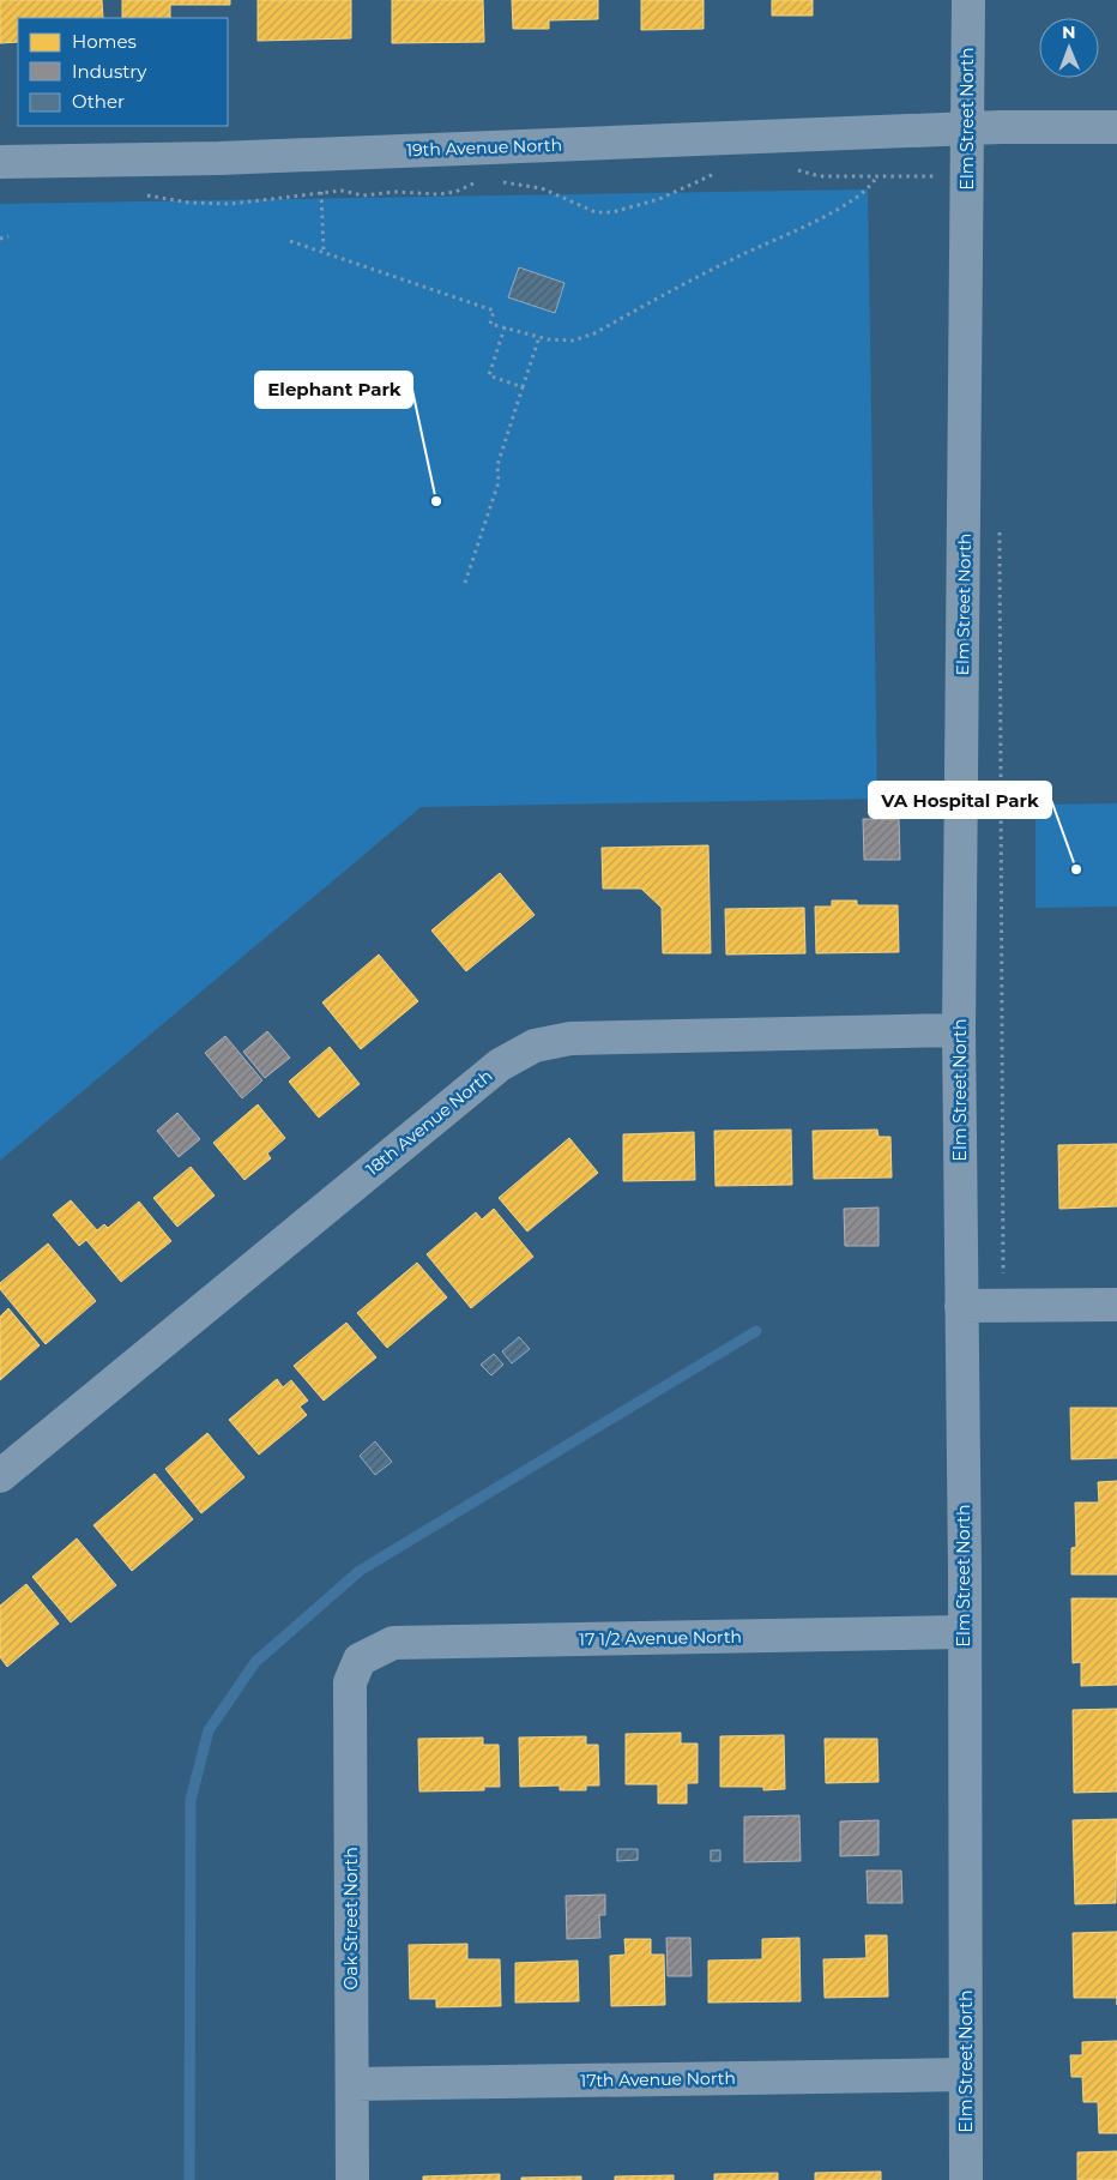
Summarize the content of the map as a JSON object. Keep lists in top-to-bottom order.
{
  "streets": {
    "street": [
      "Elm Street North",
      "19th Avenue North",
      "18th Avenue North",
      "17 1/2 Avenue North",
      "Oak Street North",
      "17th Avenue North"
    ]
  },
  "crossings": [
    ["Elm Street North", "19th Avenue North"],
    ["Elm Street North", "18th Avenue North"],
    ["Elm Street North", "17 1/2 Avenue North"],
    ["Elm Street North", "17th Avenue North"],
    ["17 1/2 Avenue North", "Oak Street North"],
    ["Oak Street North", "17th Avenue North"]
  ],
  "places": ["Elephant Park", "VA Hospital Park"],
  "legend": ["Homes", "Industry", "Other"],
  "north": "top"
}
